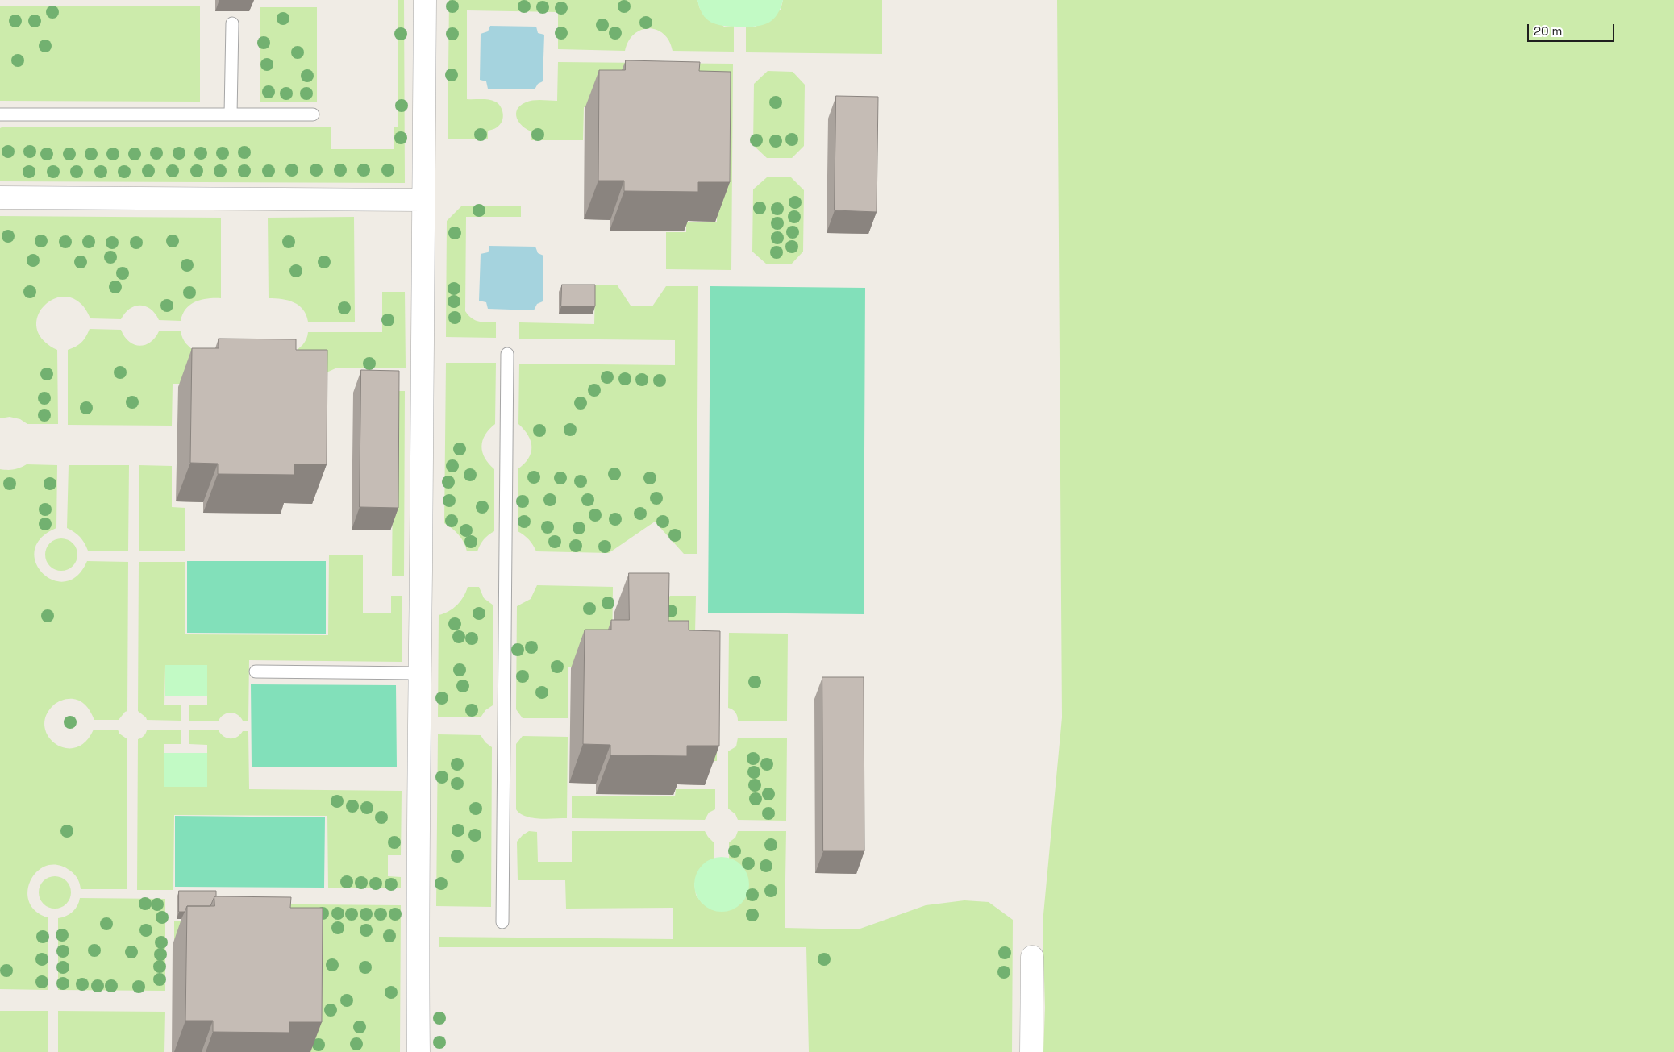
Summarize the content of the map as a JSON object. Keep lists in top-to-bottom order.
{
  "scale_bar": "20 m"
}
